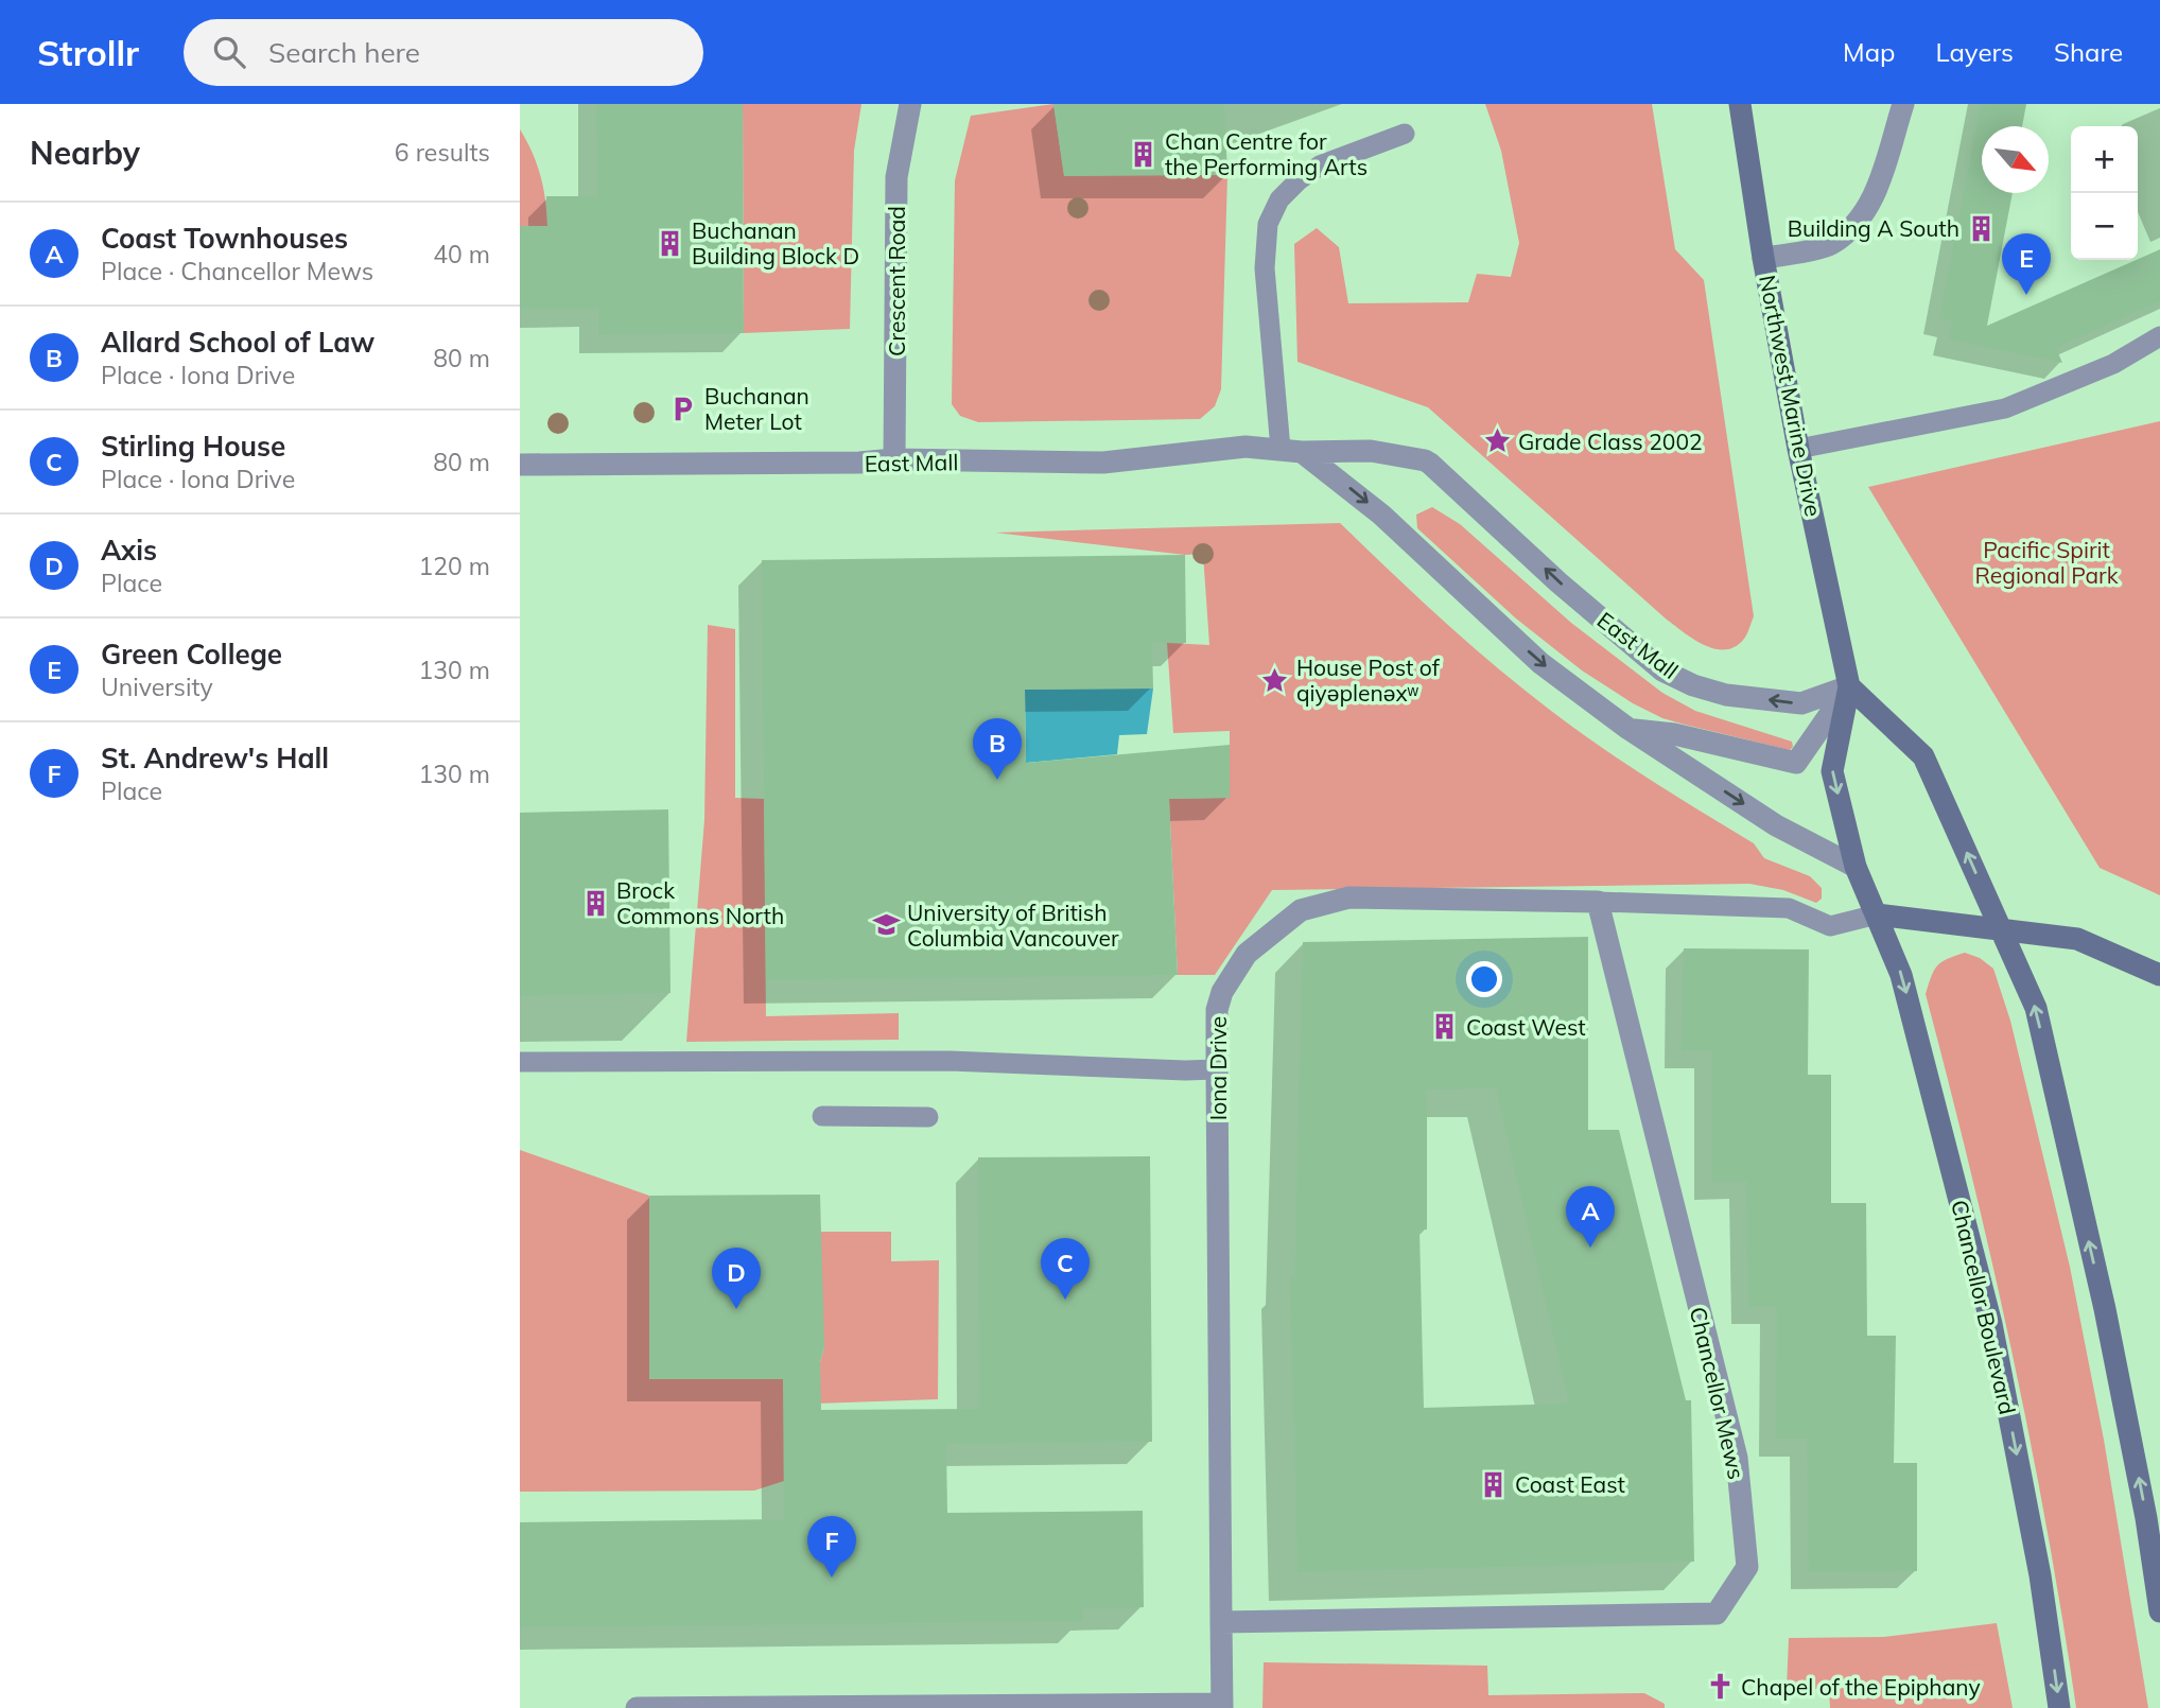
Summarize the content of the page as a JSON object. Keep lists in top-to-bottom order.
{
  "streets": {
    "street": [
      "Crescent Road",
      "Northwest Marine Drive",
      "East Mall",
      "Iona Drive",
      "Chancellor Boulevard",
      "Chancellor Mews"
    ]
  },
  "crossings": [
    ["Crescent Road", "East Mall"],
    ["Northwest Marine Drive", "East Mall"],
    ["Northwest Marine Drive", "Iona Drive"],
    ["Northwest Marine Drive", "Chancellor Boulevard"],
    ["Iona Drive", "Chancellor Boulevard"],
    ["Iona Drive", "Chancellor Mews"]
  ],
  "parks": ["Pacific Spirit Regional Park"],
  "places": {
    "building": [
      "Chan Centre for the Performing Arts",
      "Building A South",
      "Buchanan Building Block D",
      "Brock Commons North",
      "Coast West",
      "Coast East"
    ],
    "parking": ["Buchanan Meter Lot"],
    "place": ["Grade Class 2002", "House Post of qiyǝplenǝxʷ"],
    "school or university": ["University of British Columbia Vancouver"],
    "church": ["Chapel of the Epiphany"]
  },
  "north": "bottom right",
  "page": {
    "header": "Strollr",
    "search": "Search here",
    "nav": ["Map", "Layers", "Share"],
    "heading": ["Nearby", "6 results"],
    "map_buttons": ["+", "−"],
    "list": [
      {
        "mark": "A",
        "name": "Coast Townhouses",
        "note": "Place · Chancellor Mews",
        "value": "40 m"
      },
      {
        "mark": "B",
        "name": "Allard School of Law",
        "note": "Place · Iona Drive",
        "value": "80 m"
      },
      {
        "mark": "C",
        "name": "Stirling House",
        "note": "Place · Iona Drive",
        "value": "80 m"
      },
      {
        "mark": "D",
        "name": "Axis",
        "note": "Place",
        "value": "120 m"
      },
      {
        "mark": "E",
        "name": "Green College",
        "note": "University",
        "value": "130 m"
      },
      {
        "mark": "F",
        "name": "St. Andrew's Hall",
        "note": "Place",
        "value": "130 m"
      }
    ],
    "pins": [
      "E",
      "B",
      "A",
      "C",
      "D",
      "F"
    ]
  }
}
